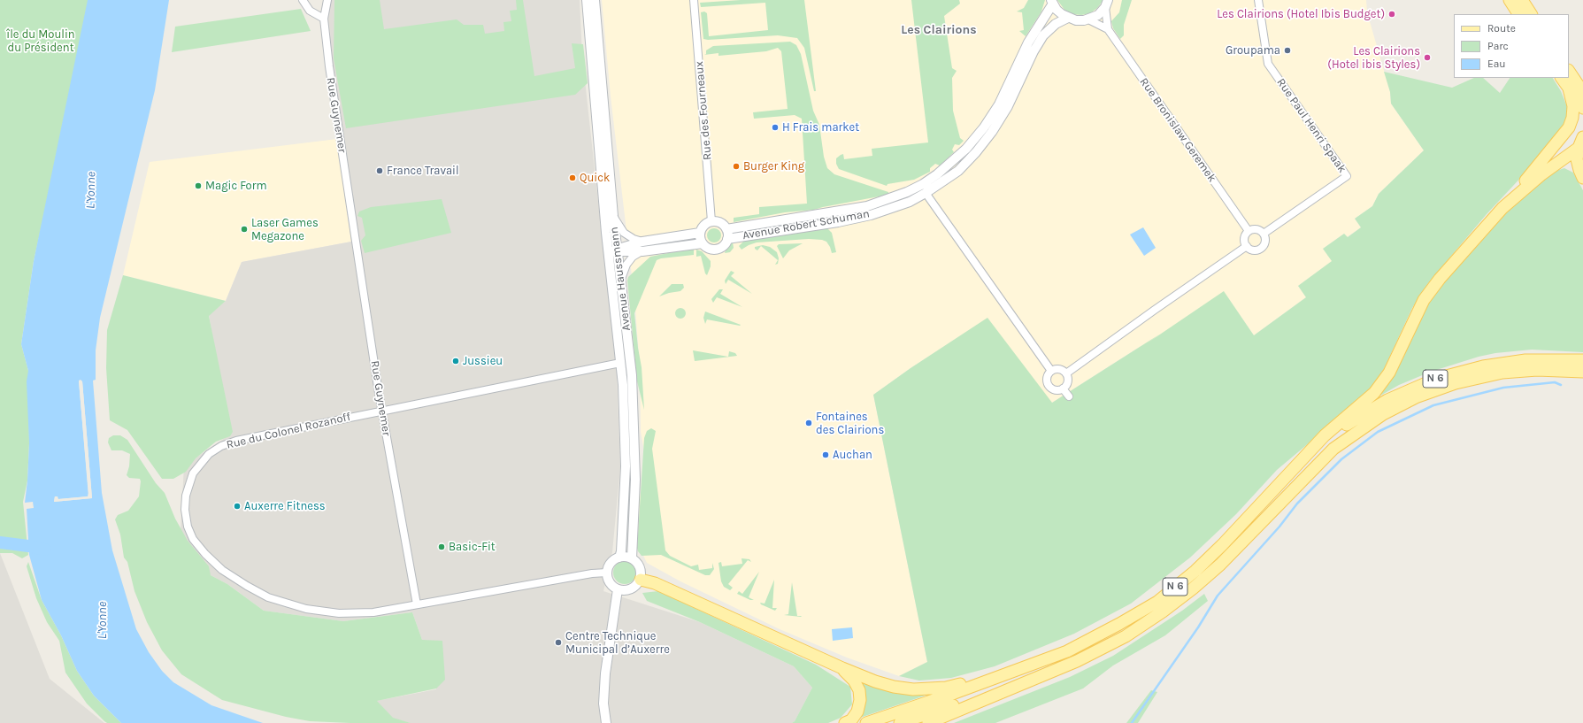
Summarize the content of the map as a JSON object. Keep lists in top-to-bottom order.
{
  "streets": {
    "main road": ["N 6"],
    "street": [
      "Rue des Fourneaux",
      "Rue Guynemer",
      "Rue Paul Henri Spaak",
      "Rue Bronislaw Geremek",
      "Avenue Robert Schuman",
      "Avenue Haussmann",
      "Rue du Colonel Rozanoff"
    ]
  },
  "crossings": [
    ["Rue des Fourneaux", "Avenue Robert Schuman"],
    ["Rue Guynemer", "Rue du Colonel Rozanoff"],
    ["Rue Paul Henri Spaak", "Rue Bronislaw Geremek"],
    ["Avenue Haussmann", "Rue du Colonel Rozanoff"]
  ],
  "districts": ["Les Clairions"],
  "water": ["L'Yonne"],
  "parks": ["île du Moulin du Président"],
  "places": [
    "Les Clairions (Hotel Ibis Budget)",
    "Groupama",
    "Les Clairions (Hotel ibis Styles)",
    "H Frais market",
    "Burger King",
    "France Travail",
    "Quick",
    "Magic Form",
    "Laser Games Megazone",
    "Jussieu",
    "Fontaines des Clairions",
    "Auchan",
    "Auxerre Fitness",
    "Basic-Fit",
    "Centre Technique Municipal d’Auxerre"
  ],
  "legend": ["Route", "Parc", "Eau"]
}
